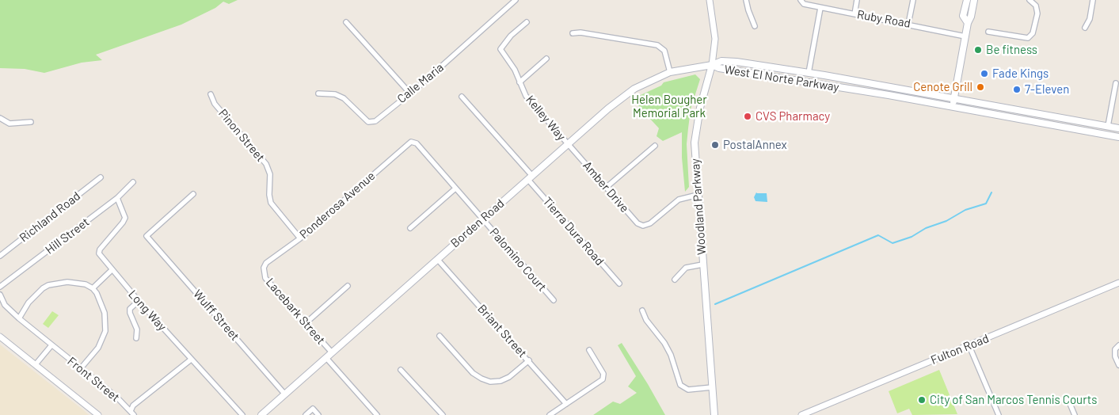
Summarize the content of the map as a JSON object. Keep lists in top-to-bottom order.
{
  "streets": {
    "main road": ["West El Norte Parkway", "Woodland Parkway", "Borden Road"],
    "street": [
      "Ruby Road",
      "Calle Maria",
      "Kelley Way",
      "Pinon Street",
      "Amber Drive",
      "Ponderosa Avenue",
      "Richland Road",
      "Tierra Dura Road",
      "Hill Street",
      "Palomino Court",
      "Long Way",
      "Lacebark Street",
      "Wulff Street",
      "Briant Street",
      "Fulton Road",
      "Front Street"
    ]
  },
  "crossings": [
    ["West El Norte Parkway", "Woodland Parkway"],
    ["West El Norte Parkway", "Borden Road"],
    ["Kelley Way", "Amber Drive"],
    ["Kelley Way", "Borden Road"],
    ["Pinon Street", "Ponderosa Avenue"],
    ["Amber Drive", "Woodland Parkway"],
    ["Amber Drive", "Borden Road"],
    ["Ponderosa Avenue", "Palomino Court"],
    ["Ponderosa Avenue", "Lacebark Street"],
    ["Woodland Parkway", "Borden Road"],
    ["Borden Road", "Tierra Dura Road"],
    ["Borden Road", "Palomino Court"],
    ["Borden Road", "Lacebark Street"],
    ["Borden Road", "Wulff Street"],
    ["Borden Road", "Briant Street"],
    ["Hill Street", "Long Way"]
  ],
  "parks": ["Helen Bougher Memorial Park"],
  "places": [
    "Be fitness",
    "Fade Kings",
    "Cenote Grill",
    "7-Eleven",
    "CVS Pharmacy",
    "PostalAnnex",
    "City of San Marcos Tennis Courts"
  ]
}
